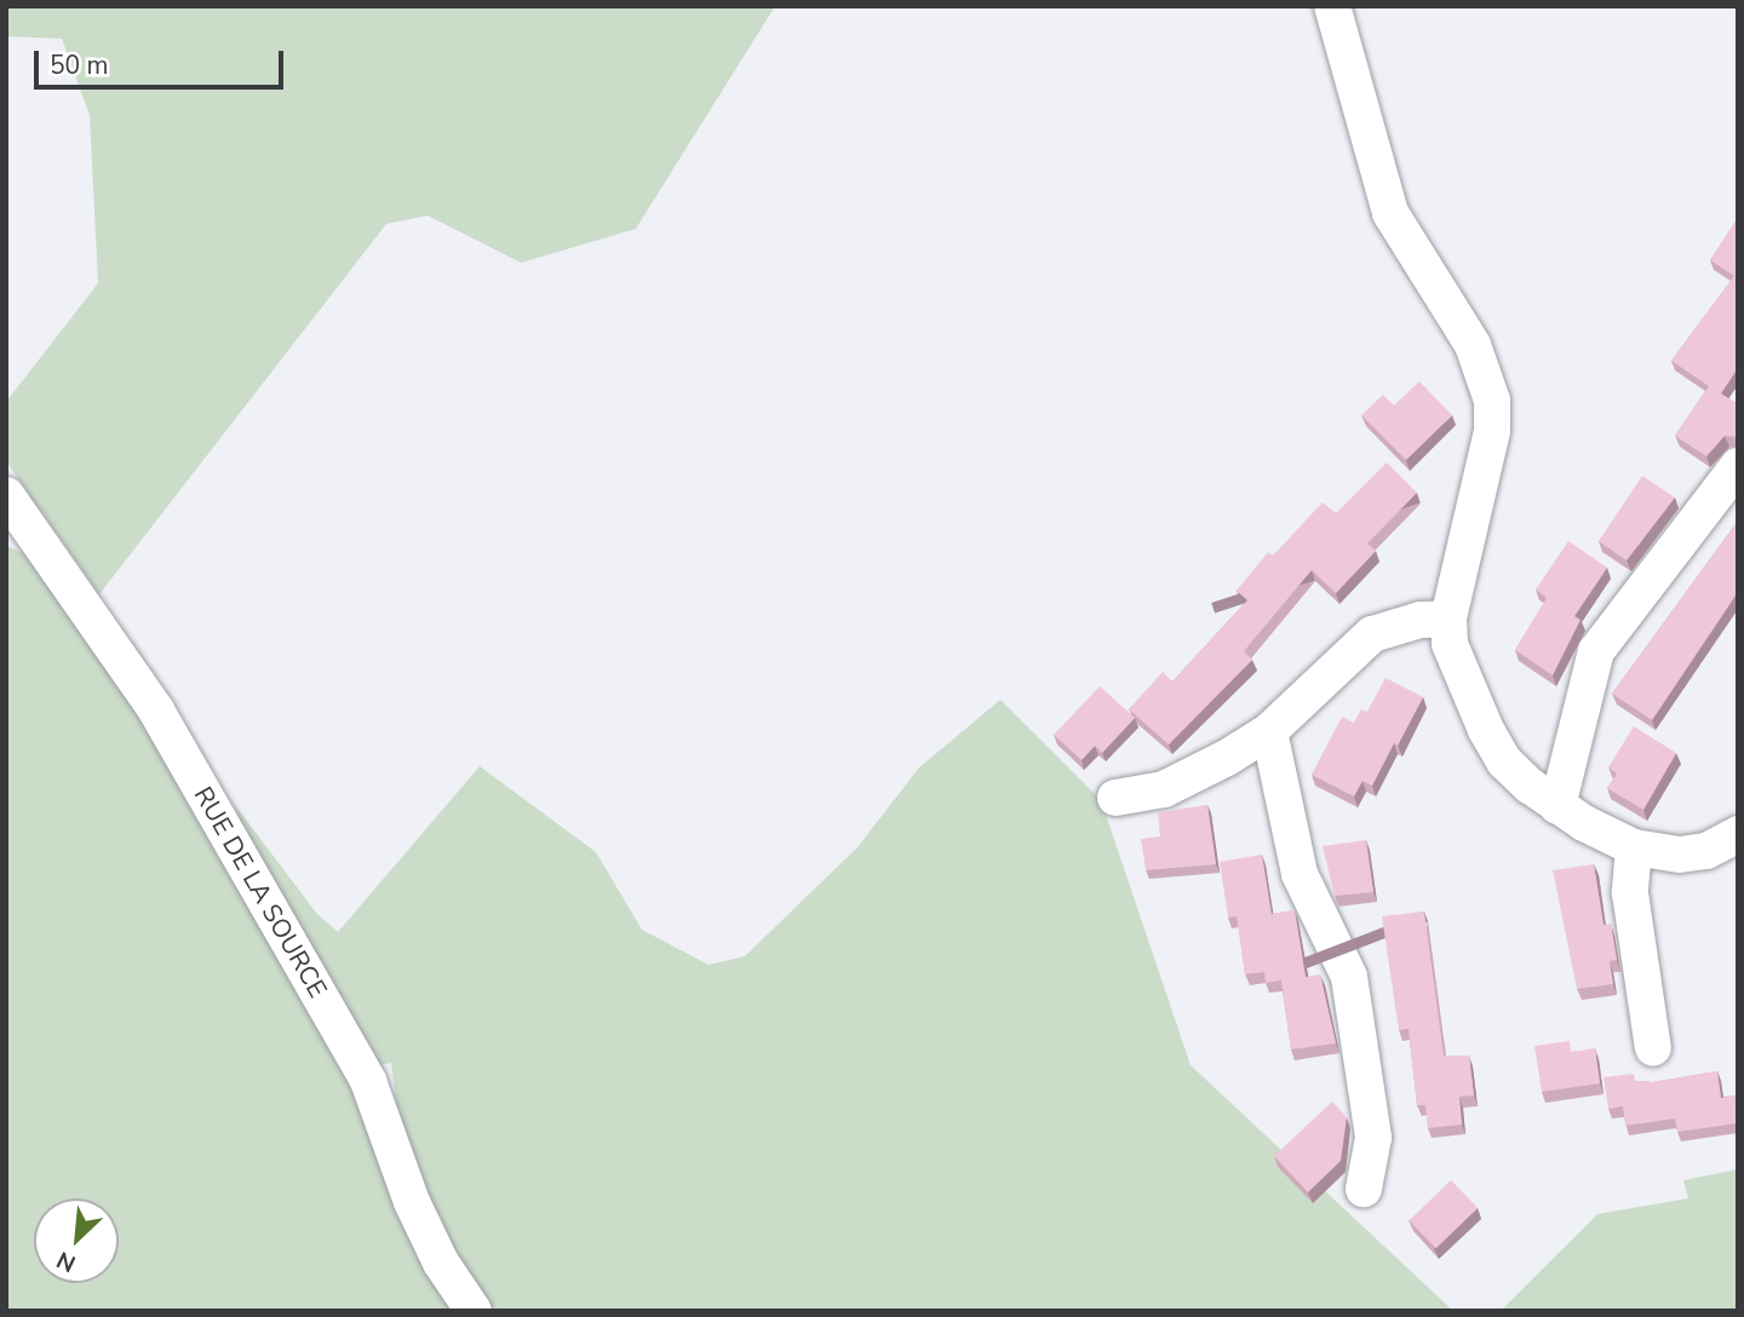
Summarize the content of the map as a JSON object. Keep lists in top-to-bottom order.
{
  "streets": {
    "street": ["RUE DE LA SOURCE"]
  },
  "scale_bar": "50 m",
  "north": "bottom left"
}
